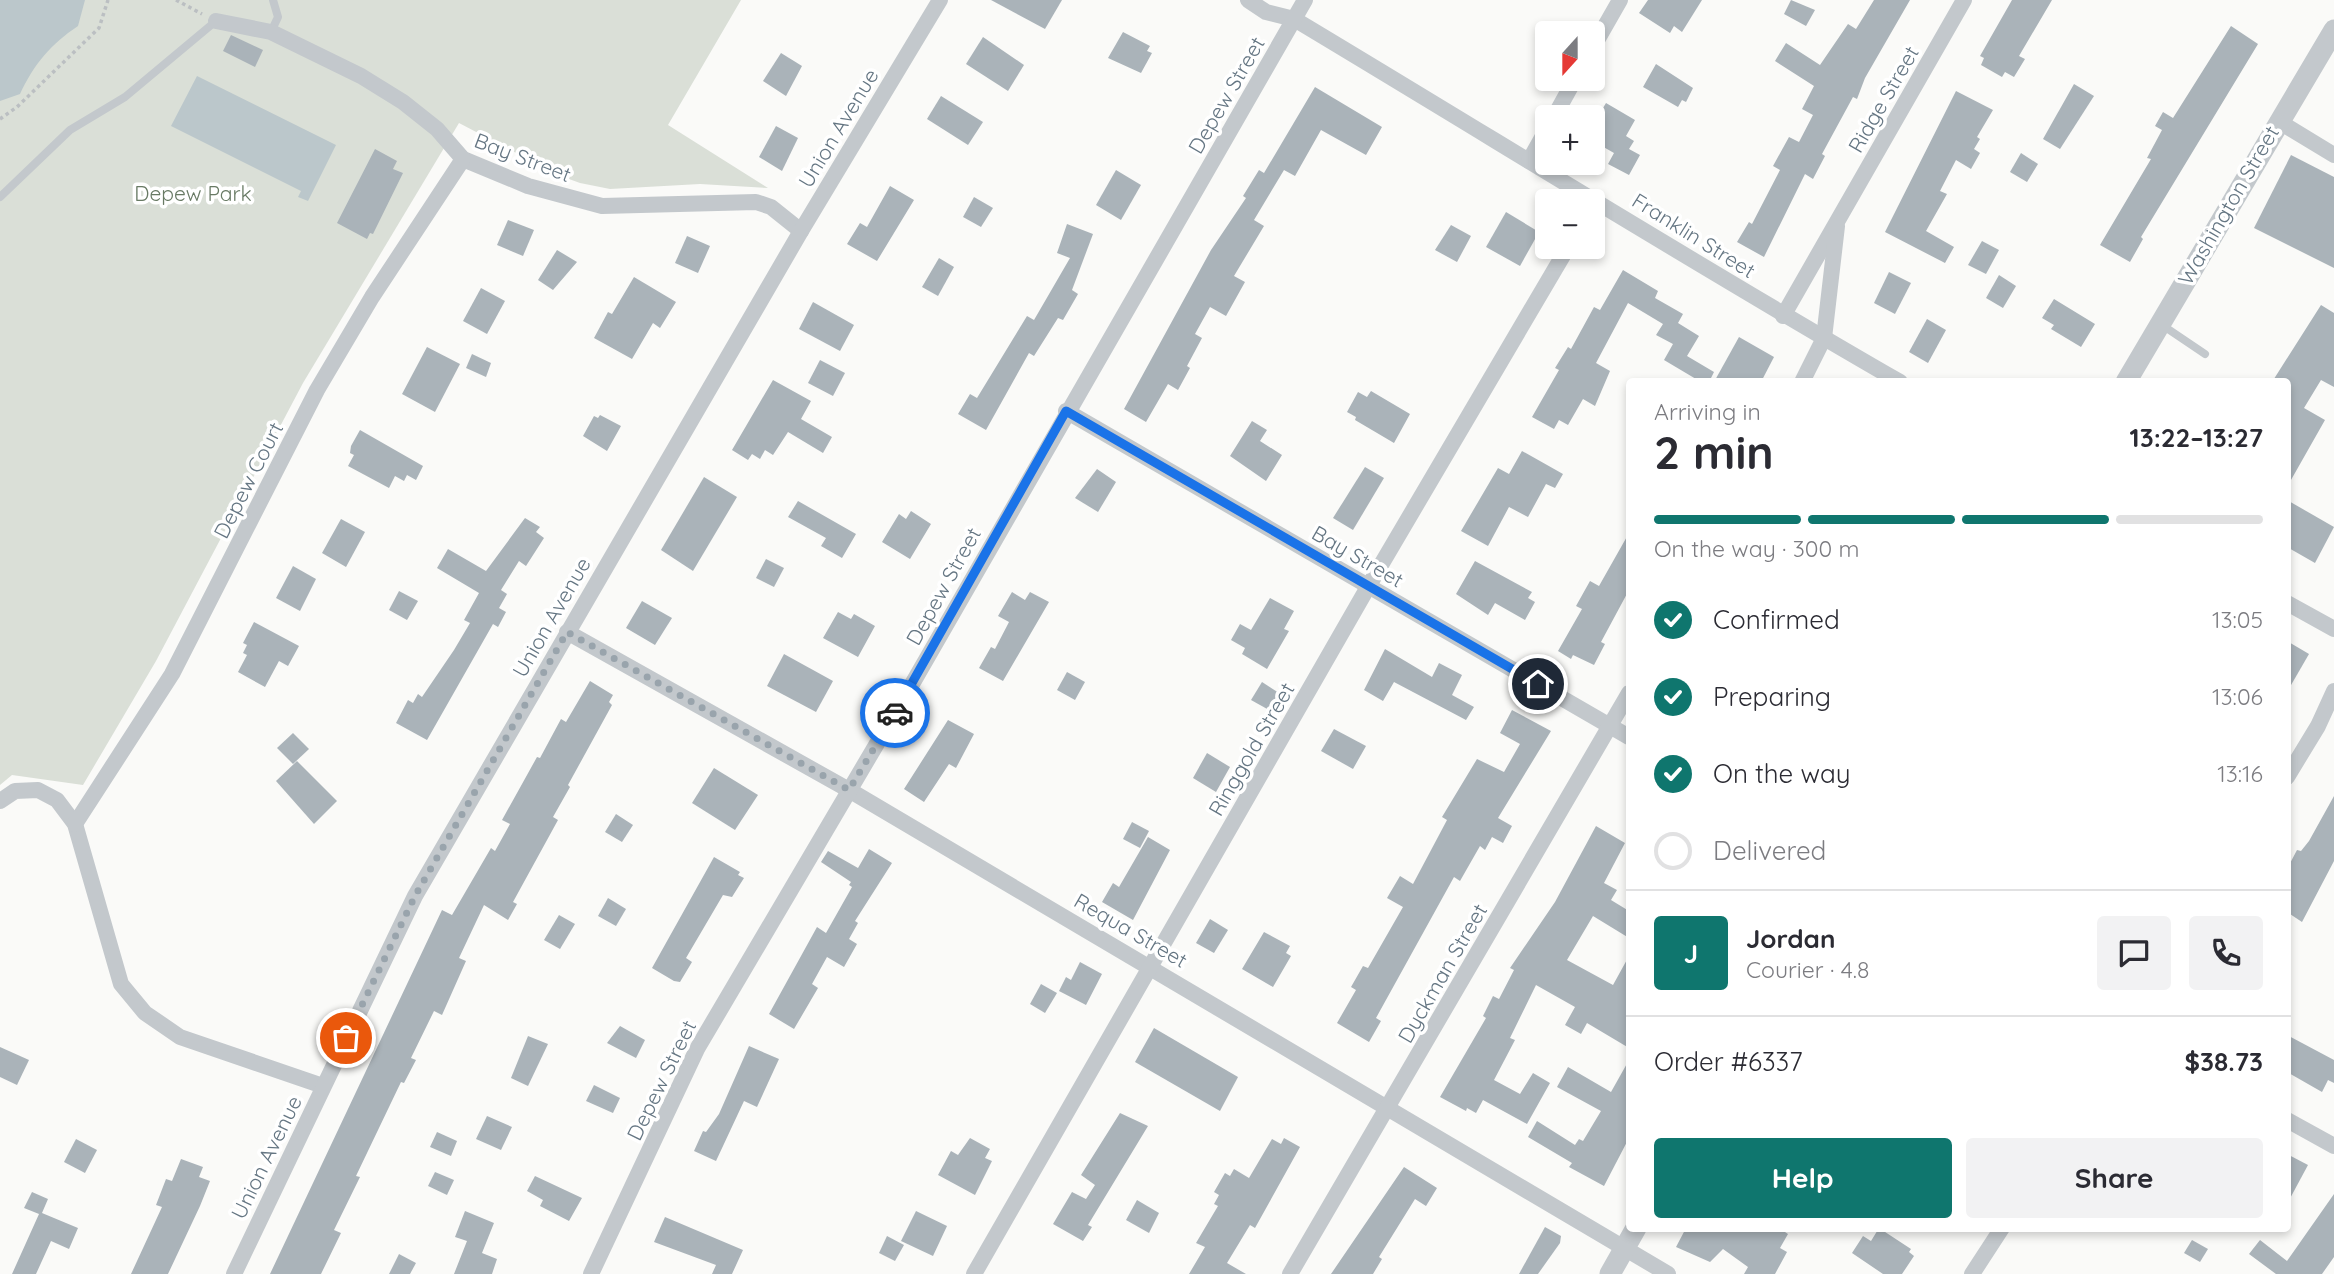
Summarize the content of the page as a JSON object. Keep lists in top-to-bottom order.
{
  "streets": {
    "street": [
      "Depew Street",
      "Ridge Street",
      "Union Avenue",
      "Bay Street",
      "Washington Street",
      "Franklin Street",
      "Depew Court",
      "Ringgold Street",
      "Requa Street",
      "Dyckman Street"
    ]
  },
  "crossings": [
    ["Depew Street", "Bay Street"],
    ["Depew Street", "Franklin Street"],
    ["Depew Street", "Requa Street"],
    ["Ridge Street", "Franklin Street"],
    ["Union Avenue", "Bay Street"],
    ["Union Avenue", "Requa Street"],
    ["Bay Street", "Depew Court"],
    ["Bay Street", "Ringgold Street"],
    ["Bay Street", "Dyckman Street"],
    ["Ringgold Street", "Requa Street"],
    ["Requa Street", "Dyckman Street"]
  ],
  "parks": ["Depew Park"],
  "north": "bottom",
  "page": {
    "map_buttons": ["+", "−"],
    "heading": ["2 min", "Arriving in", "13:22–13:27"],
    "panel": [
      "Jordan",
      "Courier · 4.8",
      "Order #6337",
      "$38.73"
    ],
    "bar": "On the way · 300 m",
    "list": [
      ["Confirmed", "13:05"],
      ["Preparing", "13:06"],
      ["On the way", "13:16"],
      "Delivered"
    ],
    "round": "J",
    "buttons": ["Help", "Share"]
  }
}
